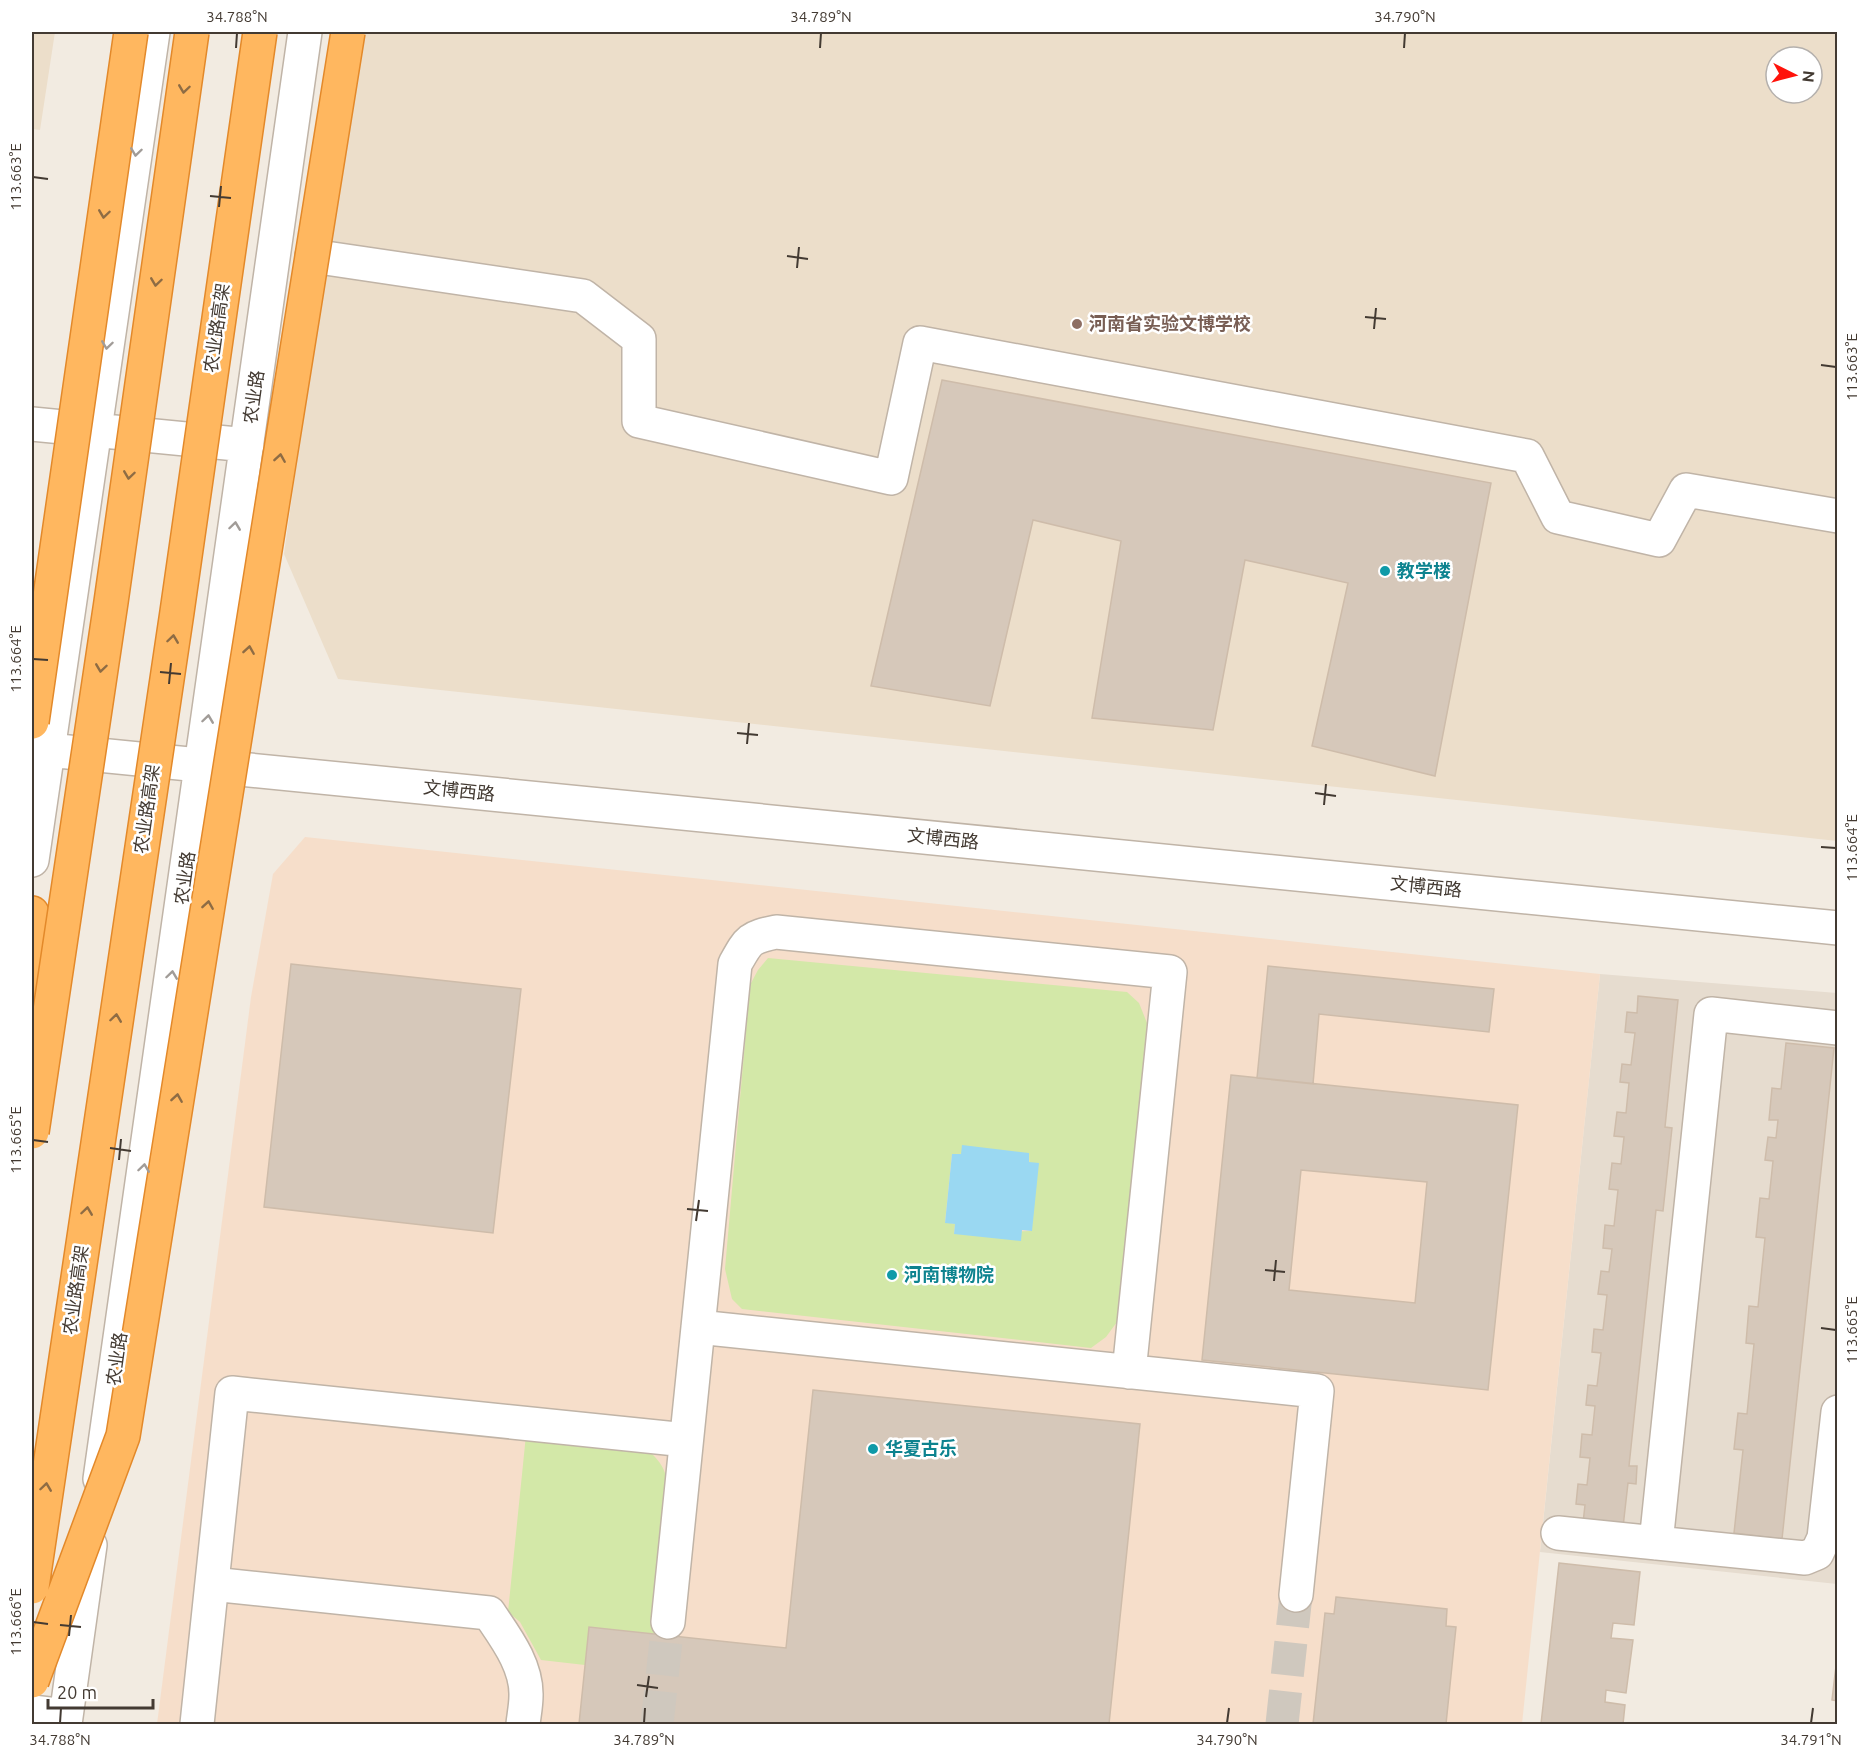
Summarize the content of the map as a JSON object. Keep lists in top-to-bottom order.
{
  "streets": {
    "highway": ["农业路高架"],
    "street": ["农业路", "文博西路"]
  },
  "crossings": [
    ["农业路", "文博西路"]
  ],
  "places": [
    "河南省实验文博学校",
    "教学楼",
    "河南博物院",
    "华夏古乐"
  ],
  "scale_bar": "20 m",
  "north": "right",
  "coordinates": [
    "34.788°N",
    "34.789°N",
    "34.790°N",
    "113.663°E",
    "113.664°E",
    "113.665°E",
    "113.666°E",
    "34.791°N"
  ]
}
